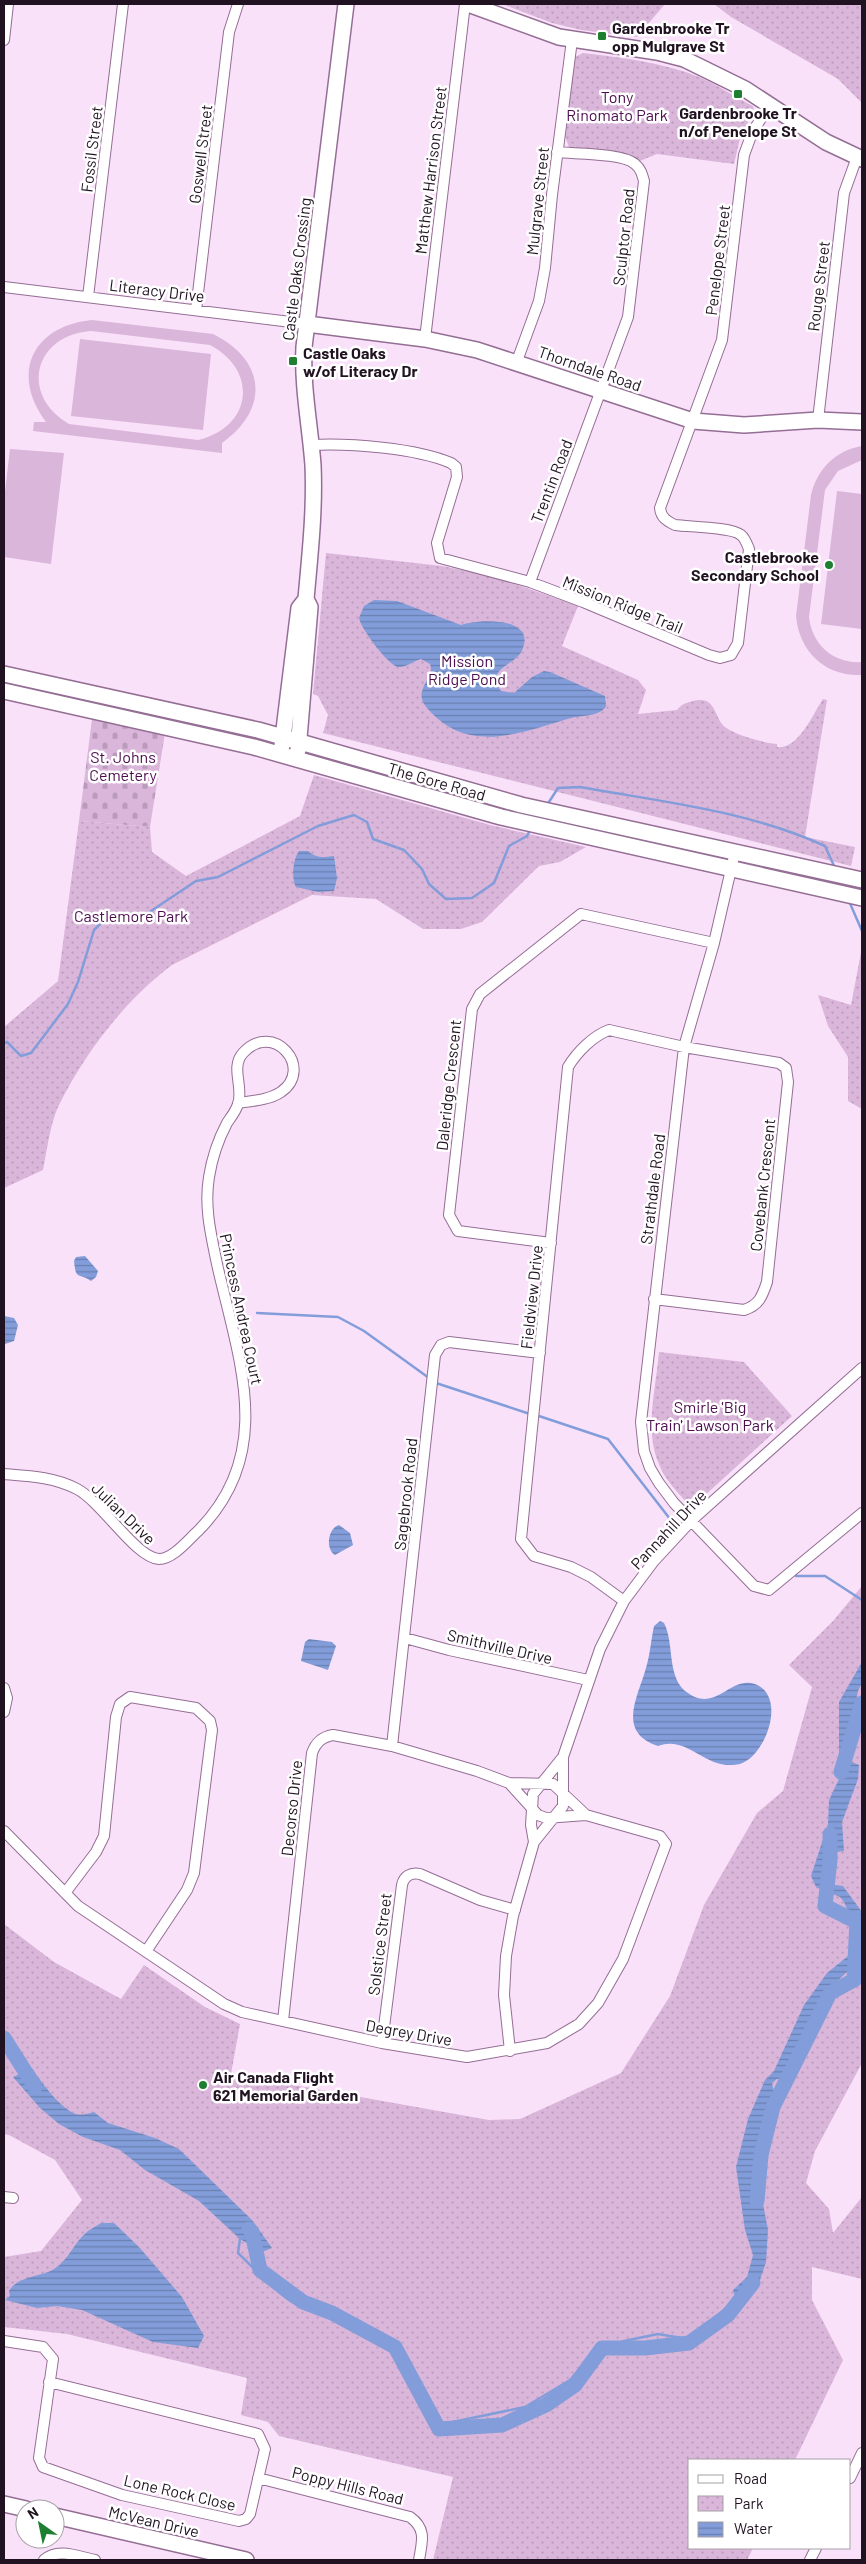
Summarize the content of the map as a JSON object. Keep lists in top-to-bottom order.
{
  "streets": {
    "main road": [
      "Castle Oaks Crossing",
      "Thorndale Road",
      "The Gore Road",
      "McVean Drive"
    ],
    "street": [
      "Fossil Street",
      "Goswell Street",
      "Matthew Harrison Street",
      "Mulgrave Street",
      "Sculptor Road",
      "Penelope Street",
      "Rouge Street",
      "Literacy Drive",
      "Trentin Road",
      "Mission Ridge Trail",
      "Daleridge Crescent",
      "Covebank Crescent",
      "Strathdale Road",
      "Fieldview Drive",
      "Princess Andrea Court",
      "Sagebrook Road",
      "Julian Drive",
      "Pannahill Drive",
      "Smithville Drive",
      "Decorso Drive",
      "Solstice Street",
      "Degrey Drive",
      "Poppy Hills Road",
      "Lone Rock Close"
    ]
  },
  "crossings": [
    ["Fossil Street", "Literacy Drive"],
    ["Goswell Street", "Literacy Drive"],
    ["Matthew Harrison Street", "Thorndale Road"],
    ["Mulgrave Street", "Sculptor Road"],
    ["Mulgrave Street", "Thorndale Road"],
    ["Sculptor Road", "Thorndale Road"],
    ["Sculptor Road", "Trentin Road"],
    ["Penelope Street", "Thorndale Road"],
    ["Penelope Street", "Mission Ridge Trail"],
    ["Castle Oaks Crossing", "Literacy Drive"],
    ["Castle Oaks Crossing", "Thorndale Road"],
    ["Castle Oaks Crossing", "Mission Ridge Trail"],
    ["Castle Oaks Crossing", "The Gore Road"],
    ["Rouge Street", "Thorndale Road"],
    ["Literacy Drive", "Thorndale Road"],
    ["Thorndale Road", "Trentin Road"],
    ["Thorndale Road", "Mission Ridge Trail"],
    ["Trentin Road", "Mission Ridge Trail"],
    ["The Gore Road", "Strathdale Road"],
    ["Daleridge Crescent", "Strathdale Road"],
    ["Daleridge Crescent", "Fieldview Drive"],
    ["Covebank Crescent", "Strathdale Road"],
    ["Covebank Crescent", "Fieldview Drive"],
    ["Strathdale Road", "Fieldview Drive"],
    ["Strathdale Road", "Pannahill Drive"],
    ["Fieldview Drive", "Sagebrook Road"],
    ["Fieldview Drive", "Pannahill Drive"],
    ["Princess Andrea Court", "Julian Drive"],
    ["Sagebrook Road", "Smithville Drive"],
    ["Sagebrook Road", "Decorso Drive"],
    ["Pannahill Drive", "Smithville Drive"],
    ["Pannahill Drive", "Decorso Drive"],
    ["Pannahill Drive", "Solstice Street"],
    ["Pannahill Drive", "Degrey Drive"],
    ["Decorso Drive", "Degrey Drive"],
    ["Solstice Street", "Degrey Drive"],
    ["Poppy Hills Road", "Lone Rock Close"]
  ],
  "parks": [
    "Tony Rinomato Park",
    "Mission Ridge Pond",
    "St. Johns Cemetery",
    "Castlemore Park",
    "Smirle 'Big Train' Lawson Park"
  ],
  "places": {
    "transit": ["Gardenbrooke Tr opp Mulgrave St", "Gardenbrooke Tr n/of Penelope St", "Castle Oaks w/of Literacy Dr"],
    "other": ["Castlebrooke Secondary School", "Air Canada Flight 621 Memorial Garden"]
  },
  "legend": ["Road", "Park", "Water"],
  "north": "top left"
}
